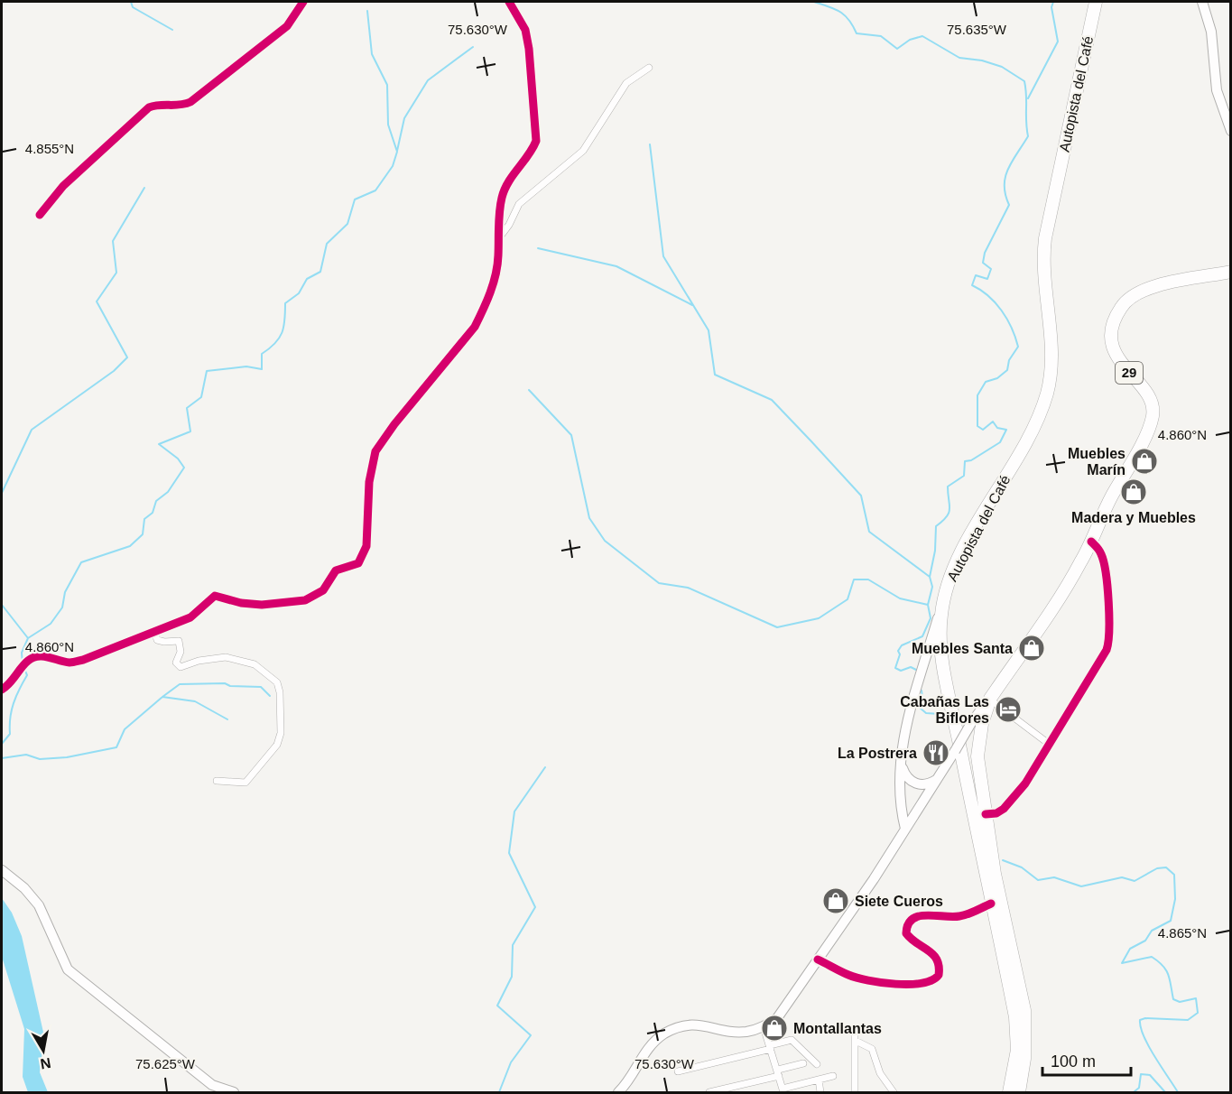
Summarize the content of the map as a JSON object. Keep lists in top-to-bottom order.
{
  "streets": {
    "highway": ["Autopista del Café", "29"]
  },
  "places": {
    "shop": [
      "Muebles Marín",
      "Madera y Muebles",
      "Muebles Santa",
      "Siete Cueros",
      "Montallantas"
    ],
    "hotel": ["Cabañas Las Biflores"],
    "restaurant": ["La Postrera"]
  },
  "scale_bar": "100 m",
  "north": "bottom",
  "coordinates": [
    "75.630°W",
    "75.635°W",
    "4.855°N",
    "4.860°N",
    "4.865°N",
    "75.625°W"
  ]
}
